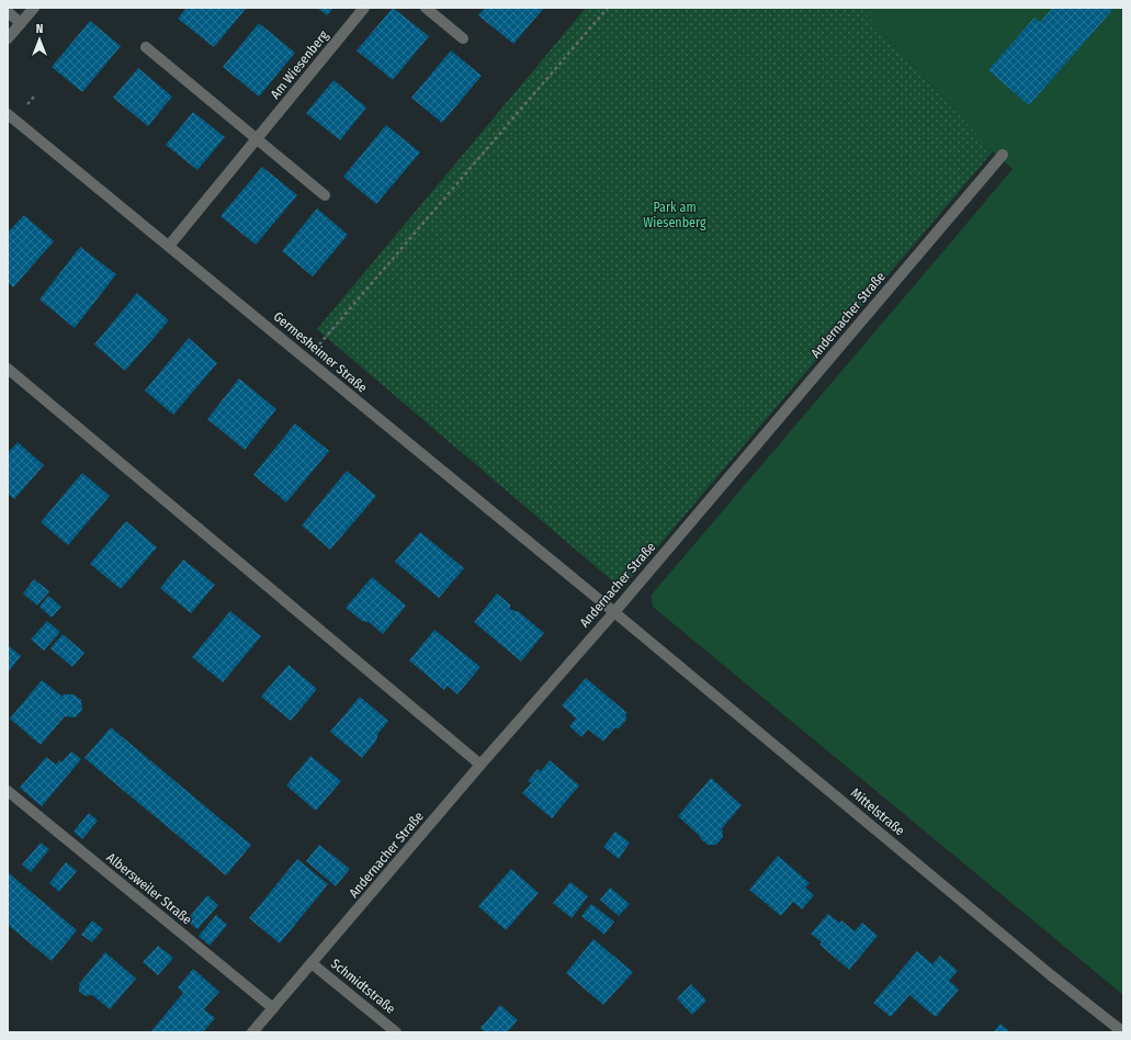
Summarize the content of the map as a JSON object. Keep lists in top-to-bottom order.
{
  "streets": {
    "street": [
      "Am Wiesenberg",
      "Andernacher Straße",
      "Germesheimer Straße",
      "Mittelstraße",
      "Albersweiler Straße",
      "Schmidtstraße"
    ]
  },
  "crossings": [
    ["Am Wiesenberg", "Germesheimer Straße"],
    ["Andernacher Straße", "Germesheimer Straße"],
    ["Andernacher Straße", "Mittelstraße"],
    ["Andernacher Straße", "Albersweiler Straße"],
    ["Andernacher Straße", "Schmidtstraße"],
    ["Germesheimer Straße", "Mittelstraße"]
  ],
  "parks": ["Park am Wiesenberg"],
  "north": "top"
}
